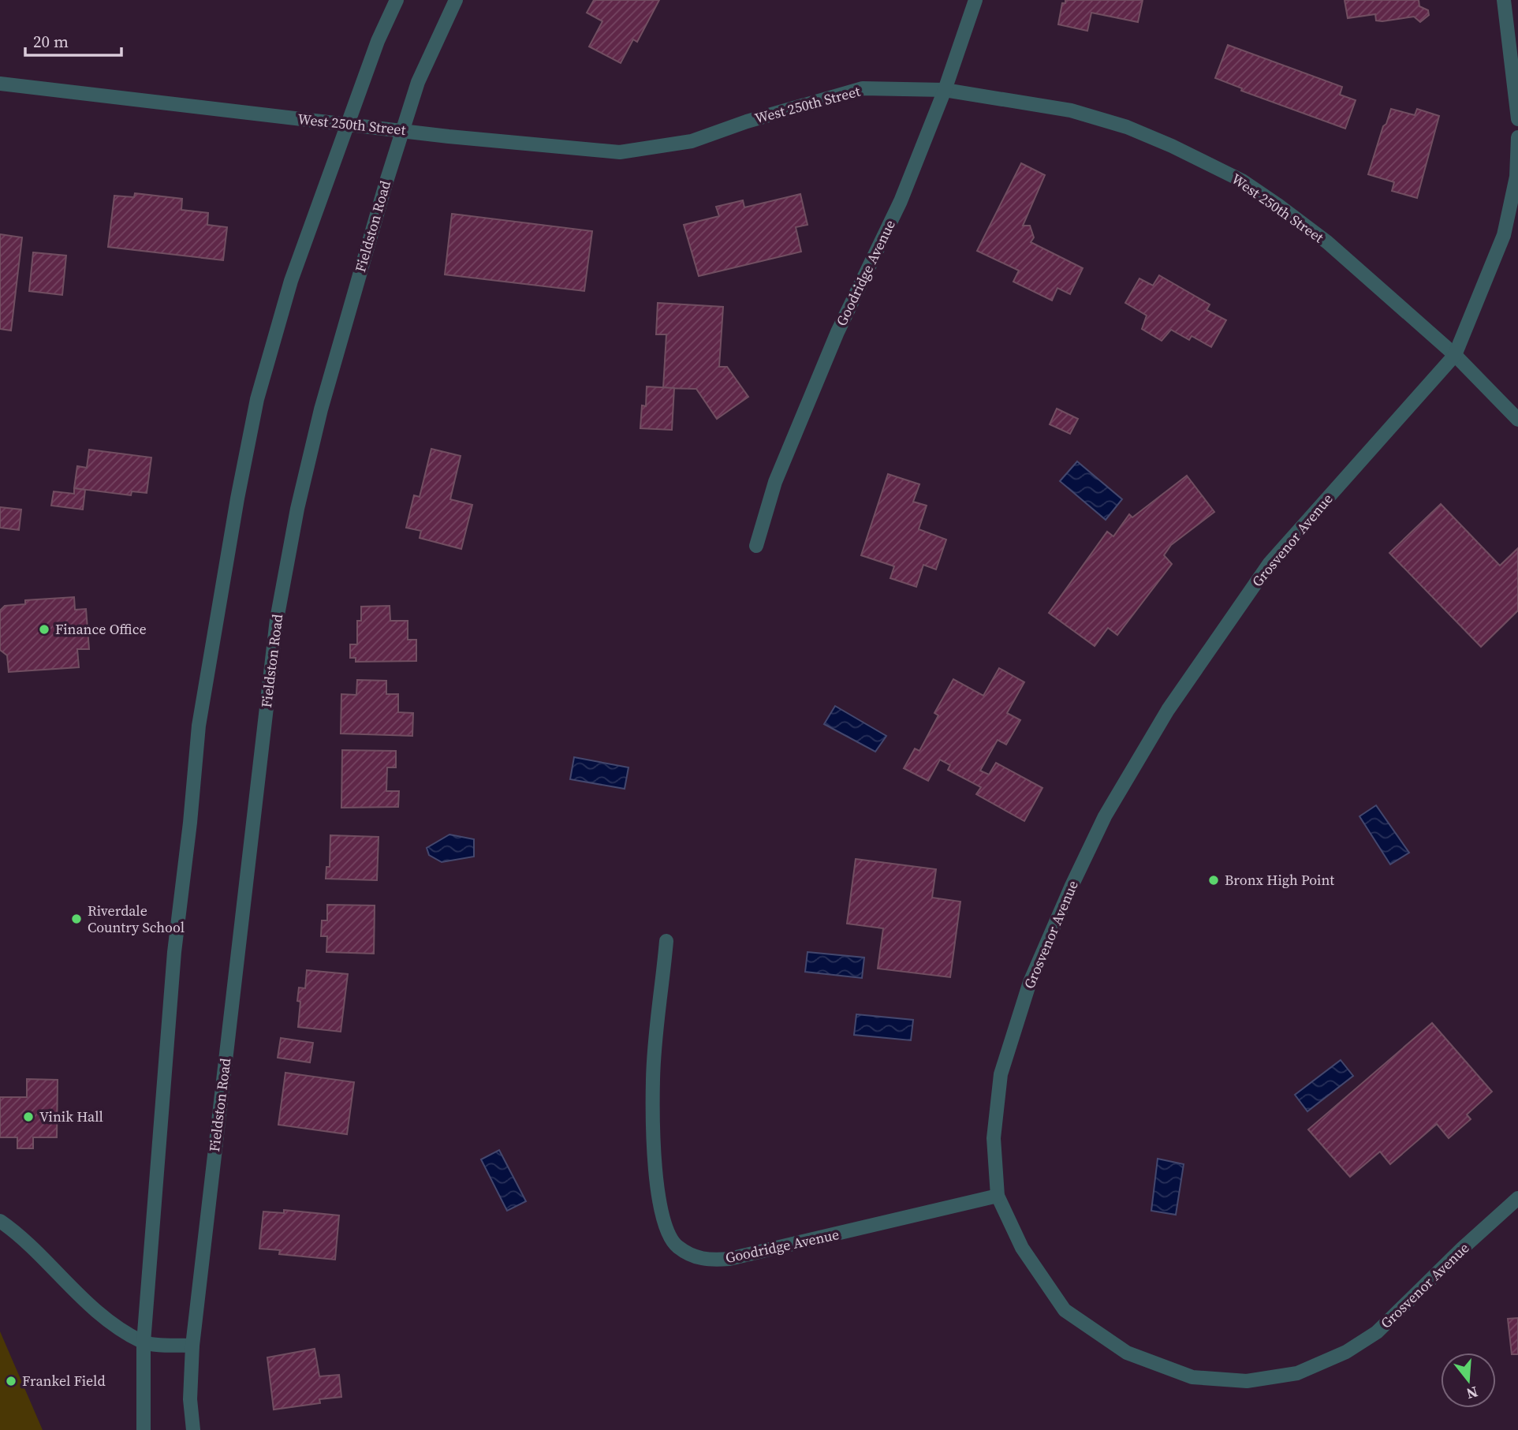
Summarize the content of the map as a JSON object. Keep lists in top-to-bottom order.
{
  "streets": {
    "street": [
      "West 250th Street",
      "Fieldston Road",
      "Goodridge Avenue",
      "Grosvenor Avenue"
    ]
  },
  "crossings": [
    ["West 250th Street", "Fieldston Road"],
    ["West 250th Street", "Goodridge Avenue"],
    ["West 250th Street", "Grosvenor Avenue"],
    ["Goodridge Avenue", "Grosvenor Avenue"]
  ],
  "places": [
    "Finance Office",
    "Bronx High Point",
    "Riverdale Country School",
    "Vinik Hall",
    "Frankel Field"
  ],
  "scale_bar": "20 m",
  "north": "bottom"
}
